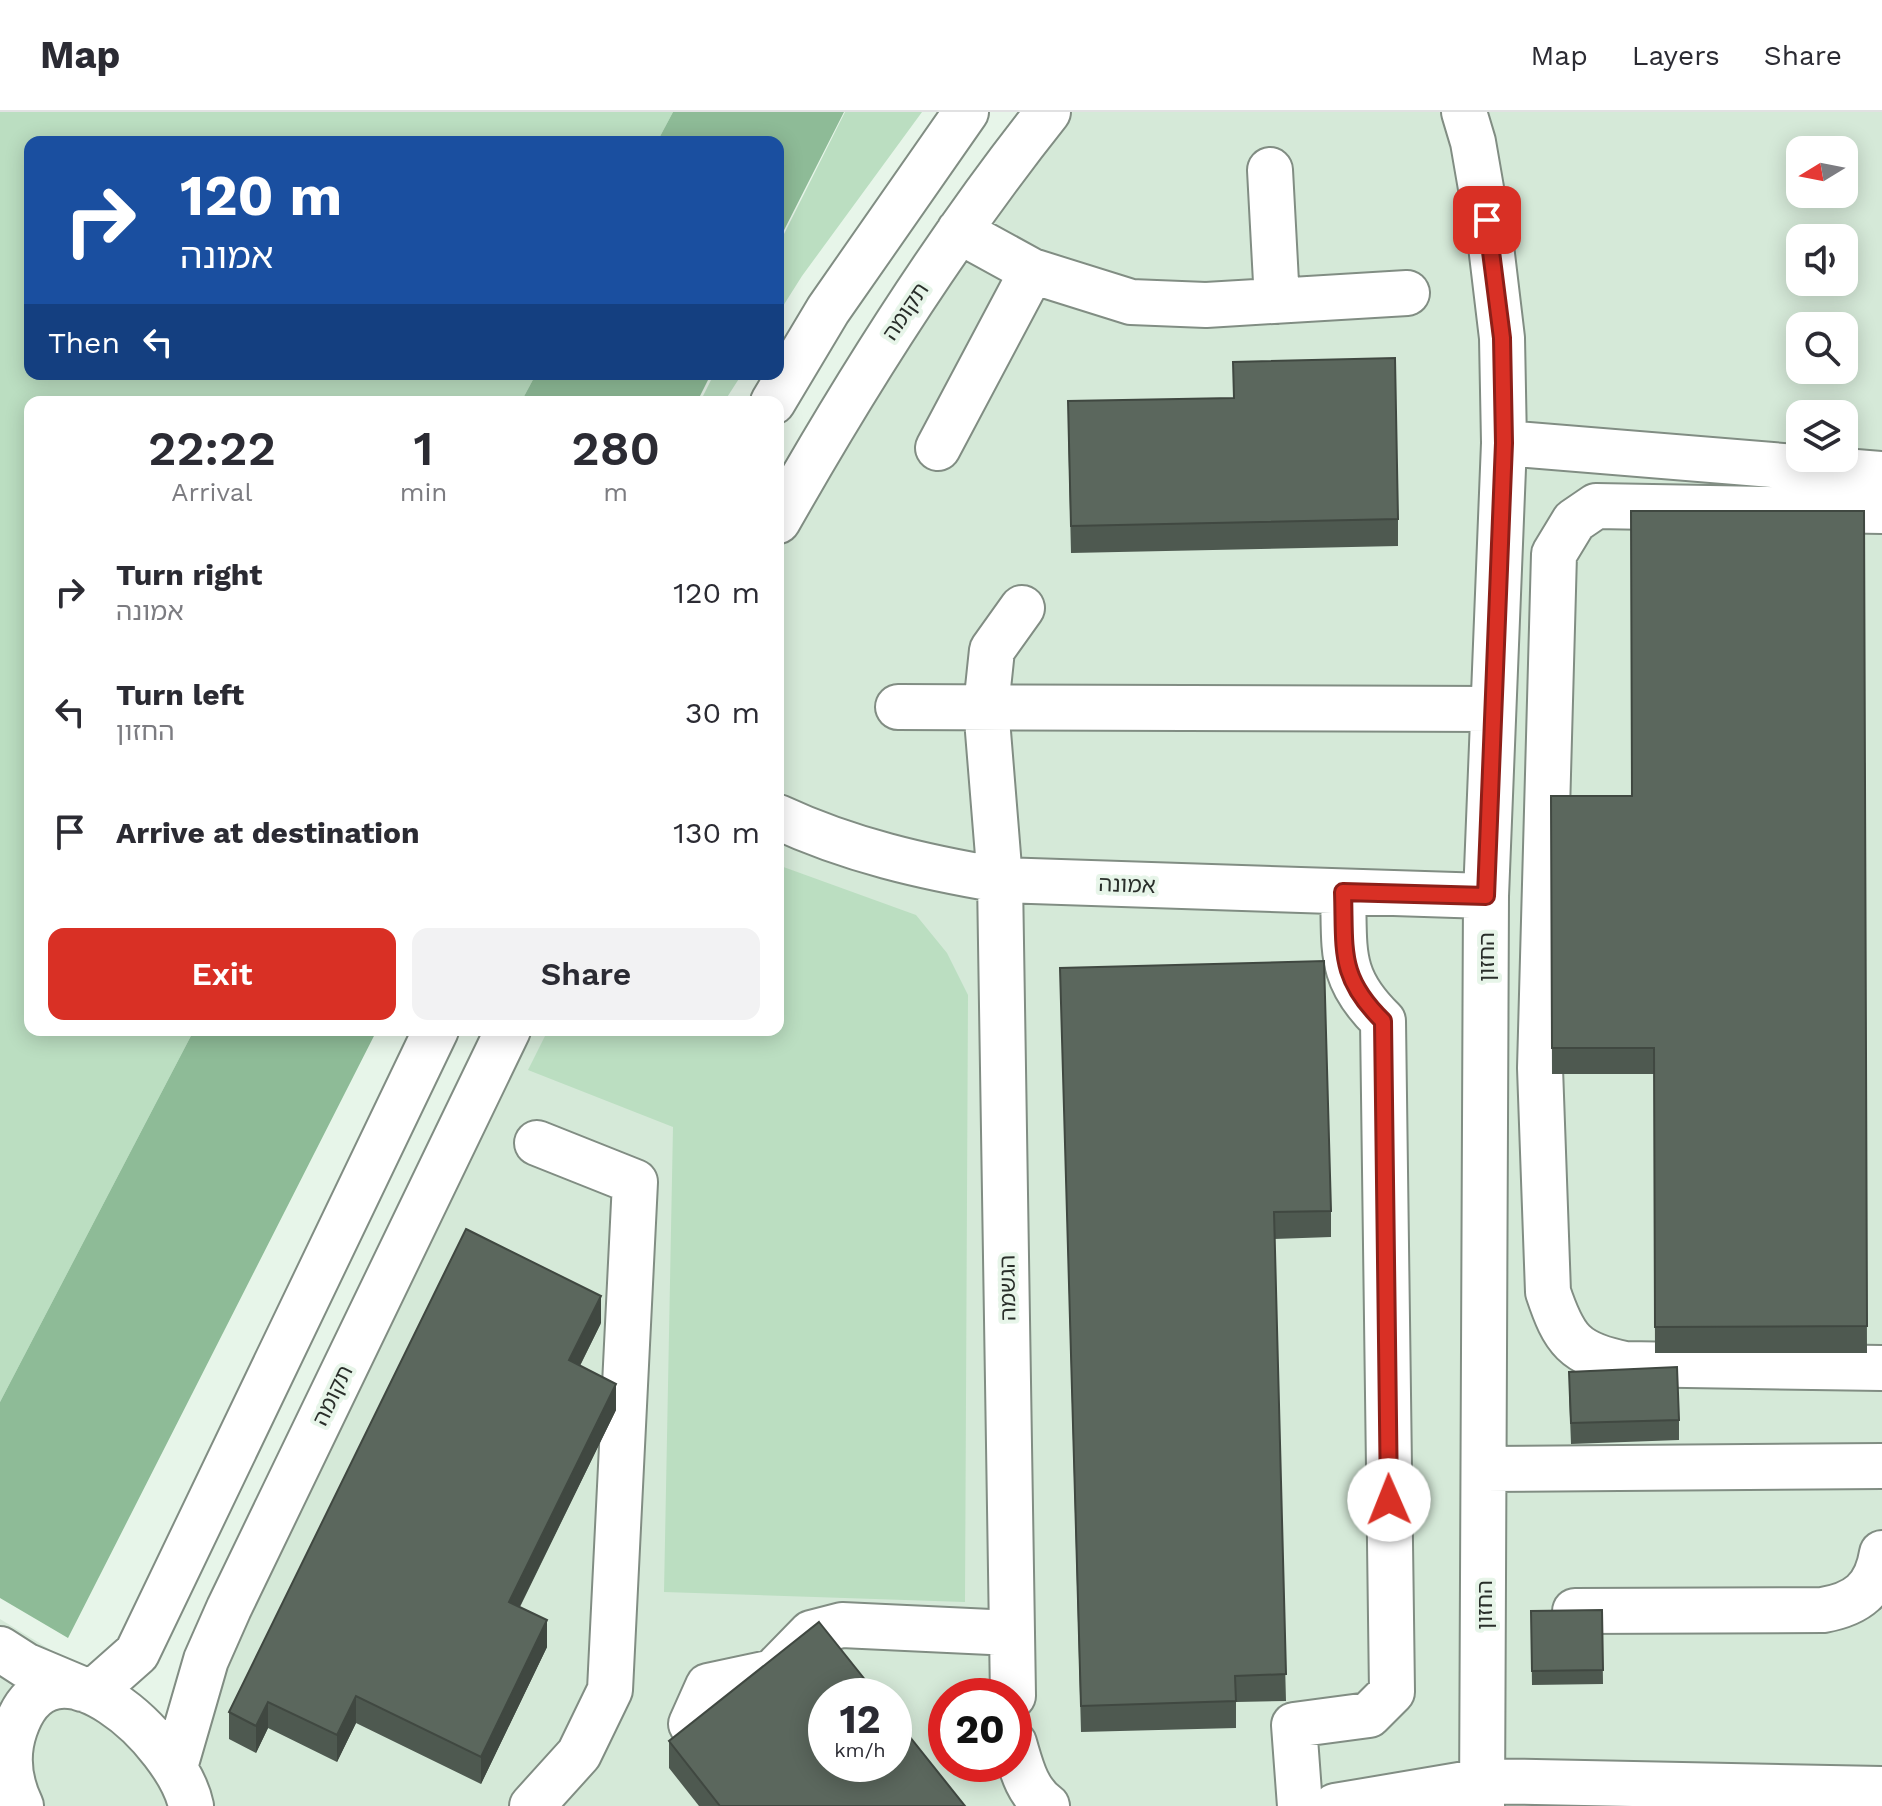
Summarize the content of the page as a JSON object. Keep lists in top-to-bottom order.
{
  "streets": {
    "street": [
      "תקומה",
      "אמונה",
      "החזון",
      "הגשמה"
    ]
  },
  "crossings": [
    ["אמונה", "החזון"],
    ["אמונה", "הגשמה"]
  ],
  "north": "left",
  "page": {
    "header": "Map",
    "nav": ["Map", "Layers", "Share"],
    "turn": ["120 m", "אמונה"],
    "then": "Then",
    "eta": [
      "22:22",
      "Arrival",
      "1",
      "min",
      "280",
      "m"
    ],
    "list": [
      {
        "name": "Turn right",
        "note": "אמונה",
        "value": "120 m"
      },
      {
        "name": "Turn left",
        "note": "החזון",
        "value": "30 m"
      },
      {
        "name": "Arrive at destination",
        "value": "130 m"
      }
    ],
    "buttons": ["Exit", "Share"],
    "speed": "12 km/h",
    "limit": "20"
  }
}
